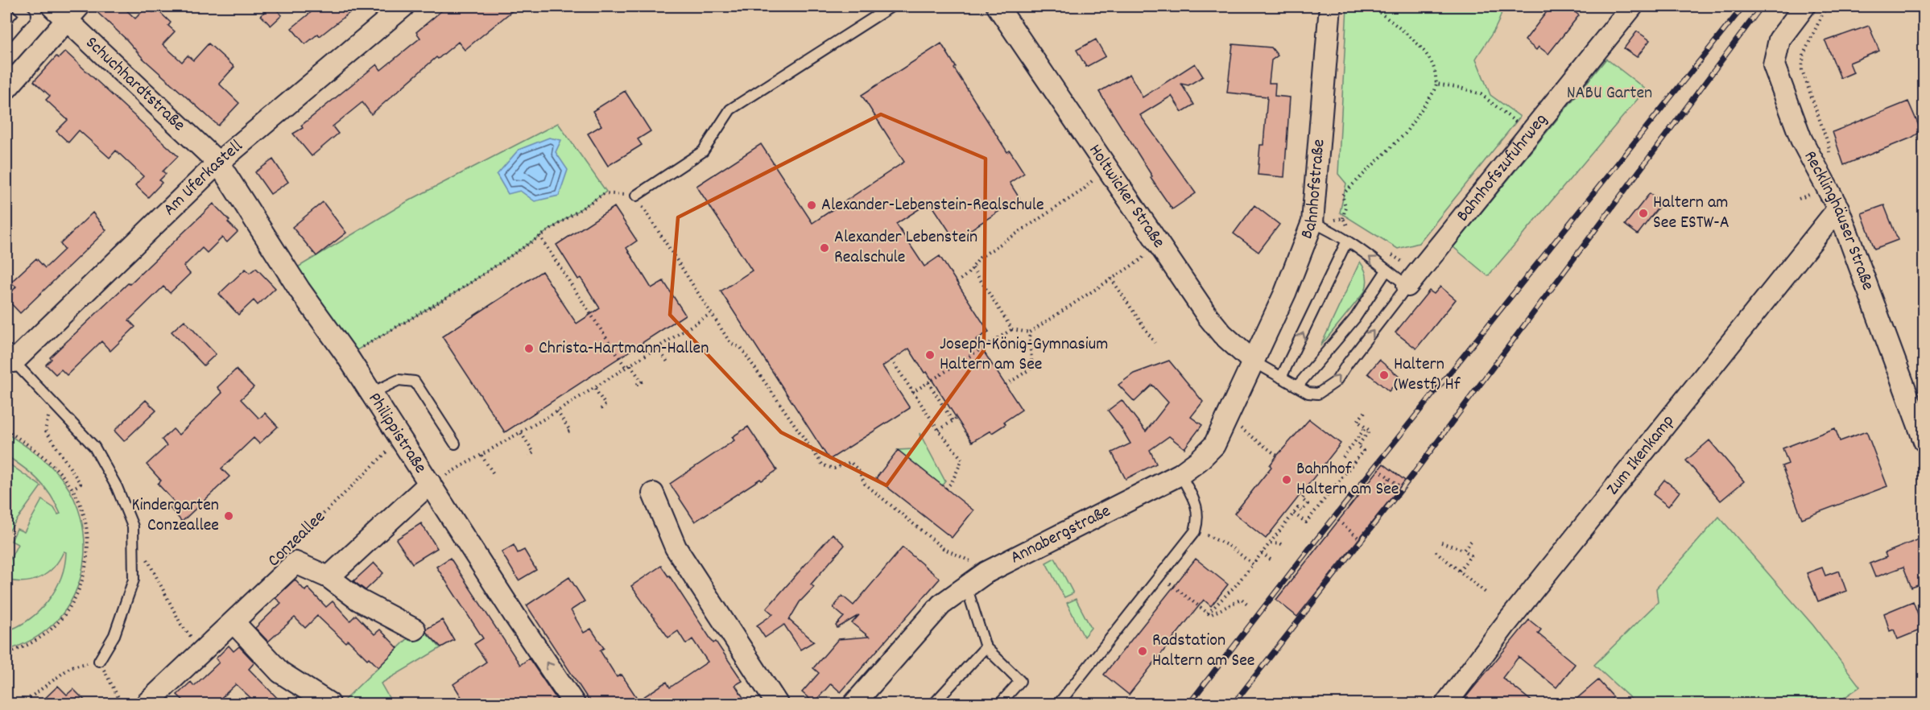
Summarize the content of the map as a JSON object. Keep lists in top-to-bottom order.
{
  "streets": {
    "street": [
      "Schuchhardtstraße",
      "Bahnhofszufuhrweg",
      "Am Uferkastell",
      "Bahnhofstraße",
      "Holtwicker Straße",
      "Recklinghäuser Straße",
      "Philippistraße",
      "Zum Ikenkamp",
      "Annabergstraße",
      "Conzeallee"
    ]
  },
  "crossings": [
    ["Schuchhardtstraße", "Am Uferkastell"],
    ["Schuchhardtstraße", "Philippistraße"],
    ["Am Uferkastell", "Philippistraße"],
    ["Bahnhofstraße", "Holtwicker Straße"],
    ["Bahnhofstraße", "Annabergstraße"],
    ["Holtwicker Straße", "Annabergstraße"],
    ["Recklinghäuser Straße", "Zum Ikenkamp"],
    ["Philippistraße", "Conzeallee"]
  ],
  "parks": ["NABU Garten"],
  "places": [
    "Alexander-Lebenstein-Realschule",
    "Haltern am See ESTW-A",
    "Alexander Lebenstein Realschule",
    "Christa-Hartmann-Hallen",
    "Joseph-König-Gymnasium Haltern am See",
    "Haltern (Westf) Hf",
    "Bahnhof Haltern am See",
    "Kindergarten Conzeallee",
    "Radstation Haltern am See"
  ]
}
